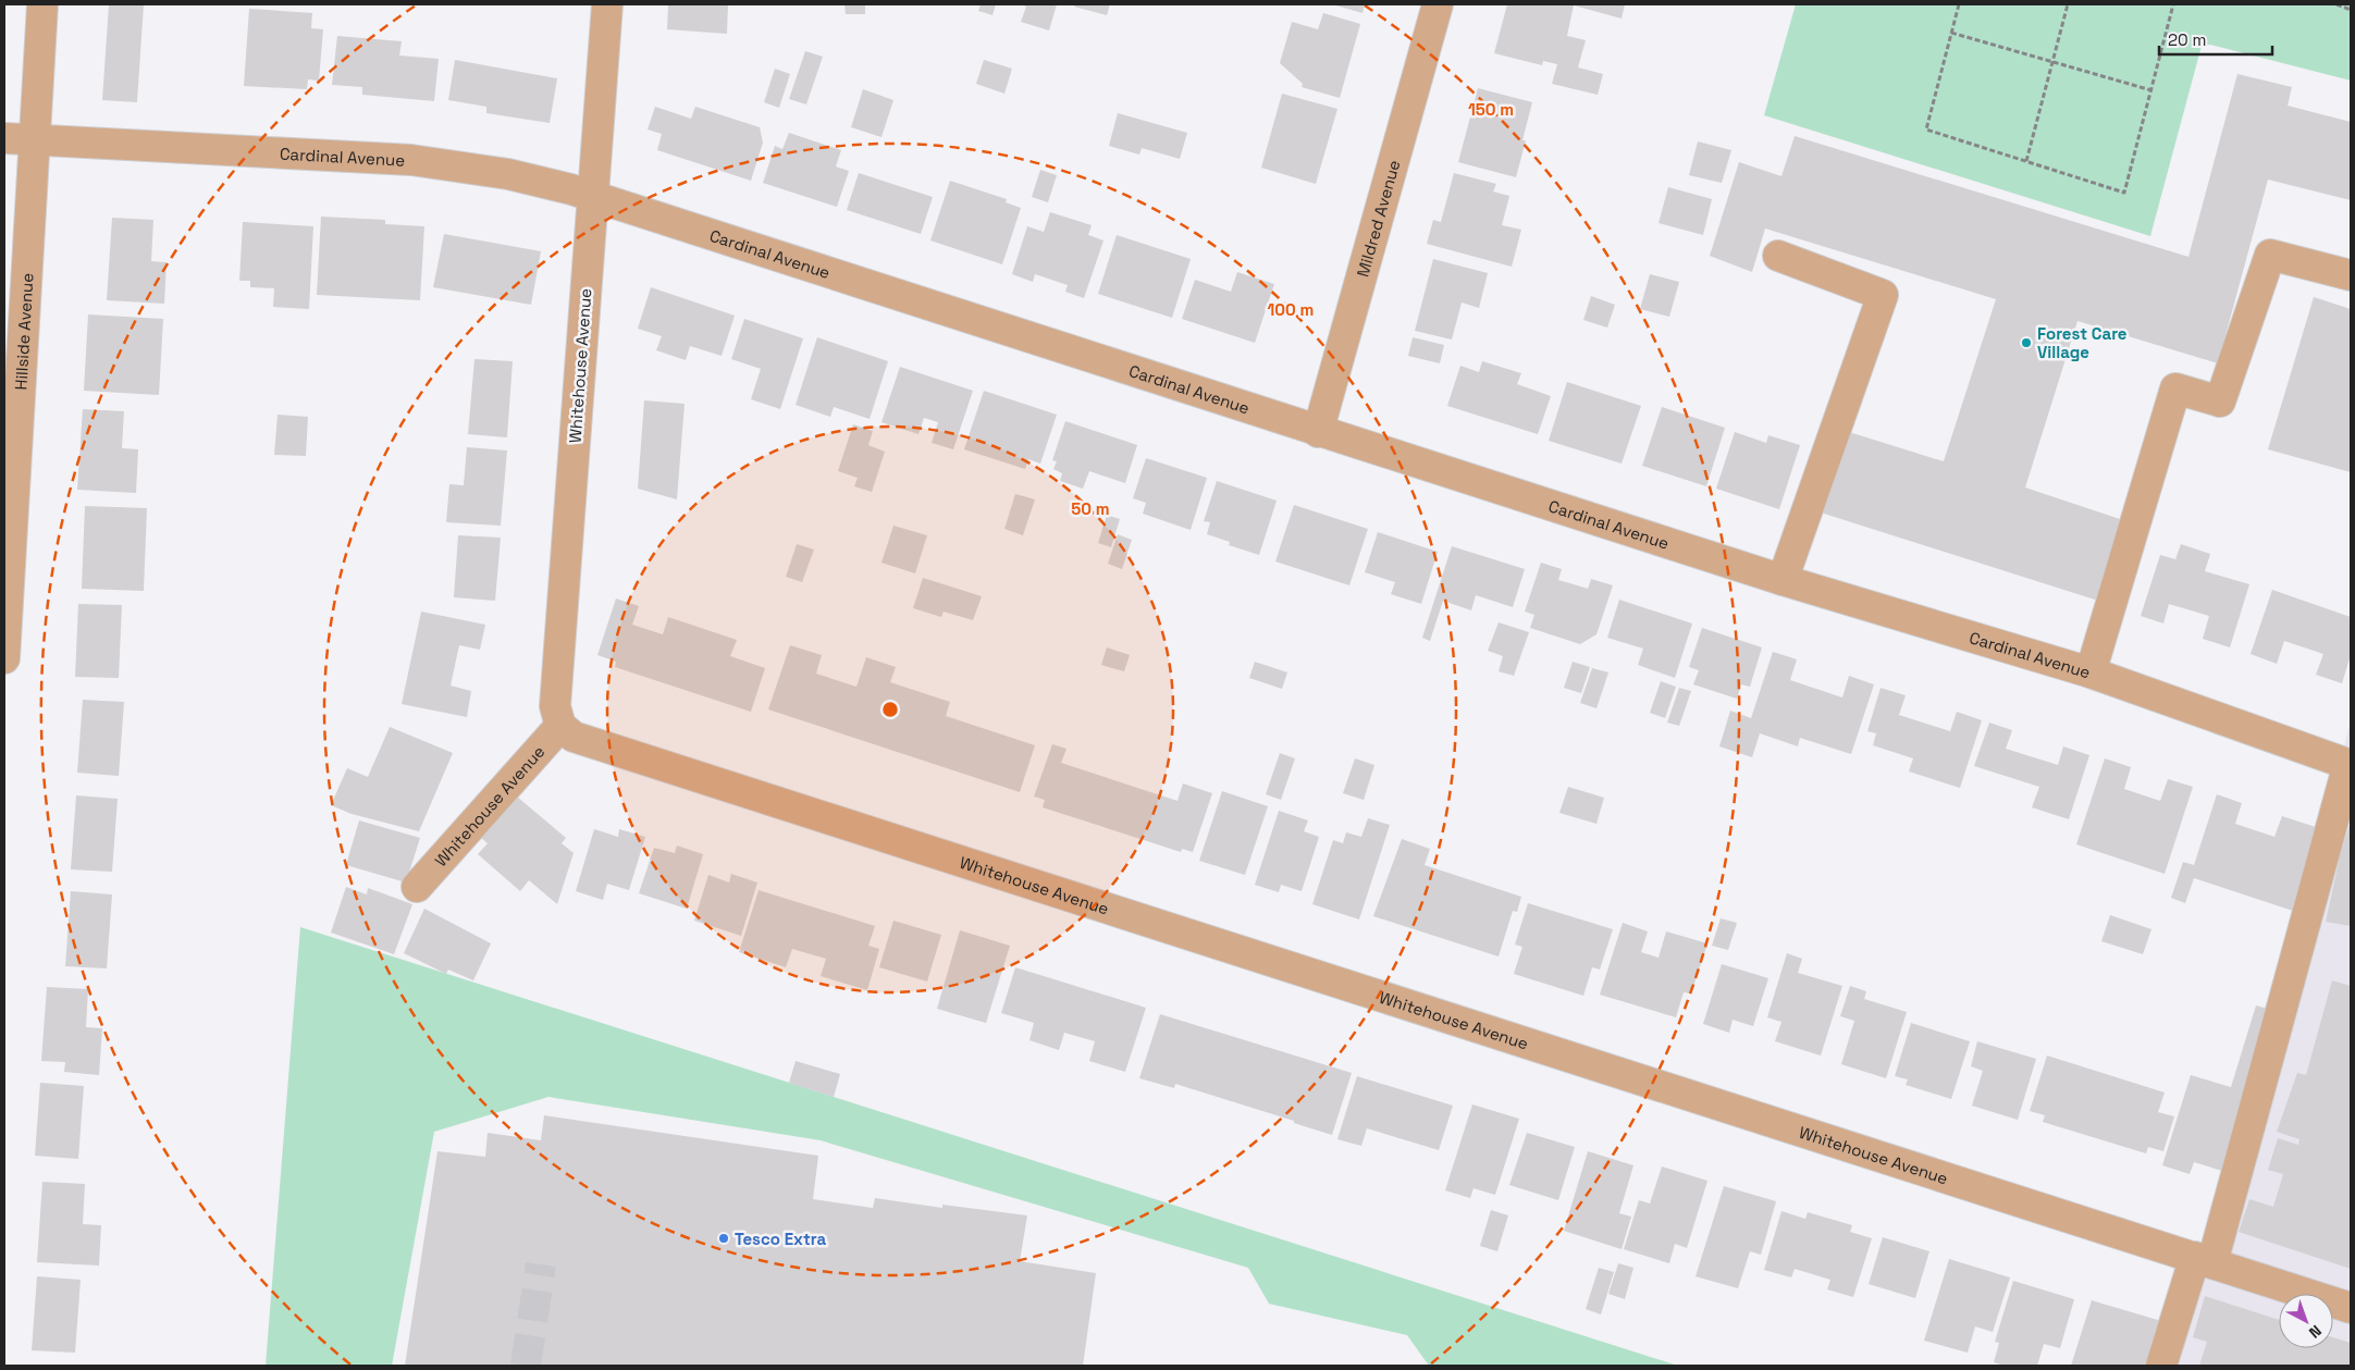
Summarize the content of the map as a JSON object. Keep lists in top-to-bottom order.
{
  "streets": {
    "street": [
      "Cardinal Avenue",
      "Mildred Avenue",
      "Hillside Avenue",
      "Whitehouse Avenue"
    ]
  },
  "crossings": [
    ["Cardinal Avenue", "Mildred Avenue"],
    ["Cardinal Avenue", "Hillside Avenue"],
    ["Cardinal Avenue", "Whitehouse Avenue"]
  ],
  "places": ["Forest Care Village", "Tesco Extra"],
  "scale_bar": "20 m",
  "north": "bottom right",
  "rings": ["150 m", "100 m", "50 m"]
}
